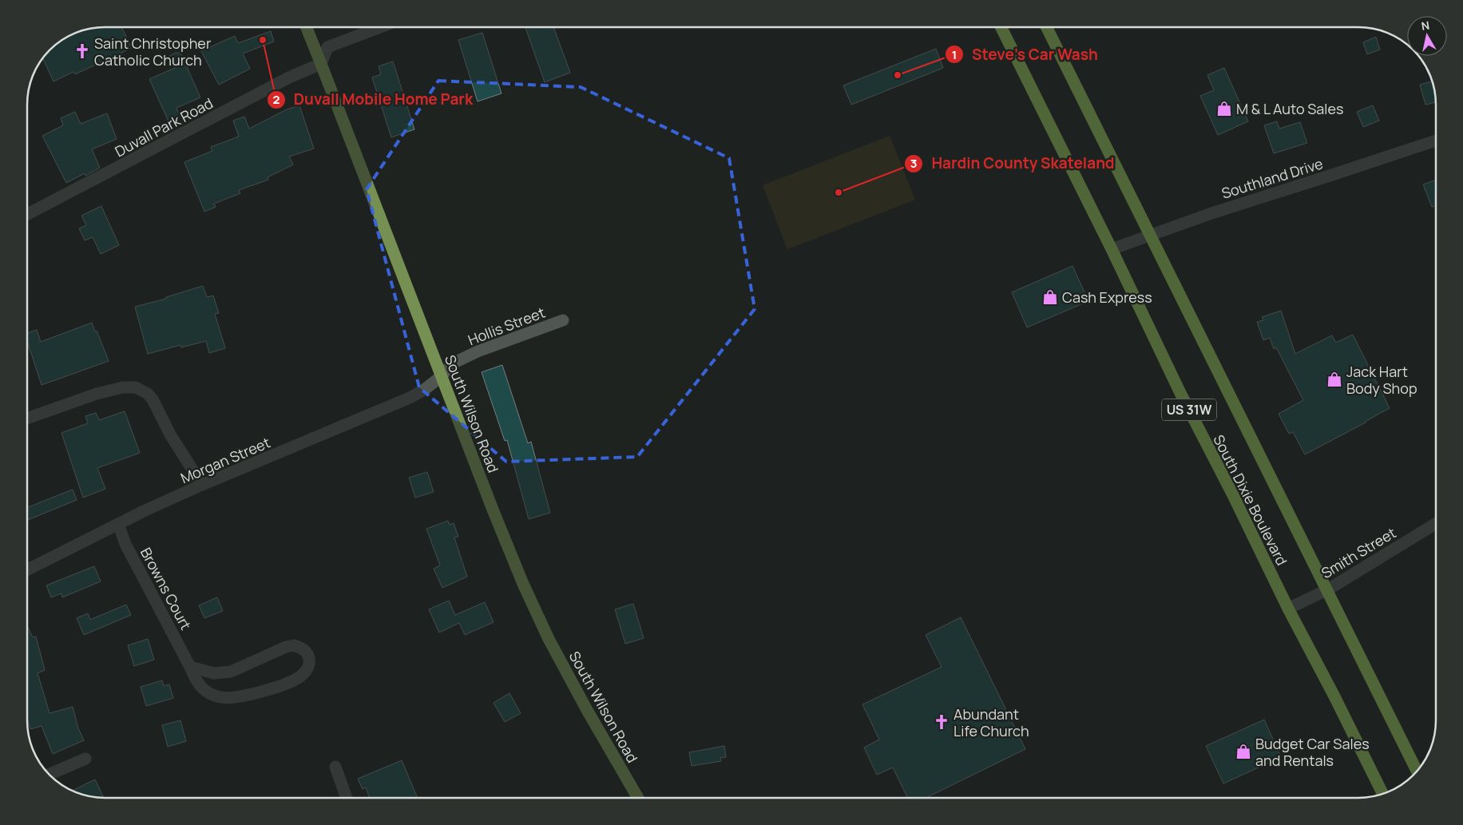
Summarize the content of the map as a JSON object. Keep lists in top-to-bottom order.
{
  "streets": {
    "highway": ["US 31W", "South Dixie Boulevard"],
    "main road": ["South Wilson Road"],
    "street": [
      "Duvall Park Road",
      "Southland Drive",
      "Hollis Street",
      "Morgan Street",
      "Smith Street",
      "Browns Court"
    ]
  },
  "crossings": [
    ["Duvall Park Road", "South Wilson Road"],
    ["Southland Drive", "South Dixie Boulevard"],
    ["Hollis Street", "South Wilson Road"],
    ["Hollis Street", "Morgan Street"],
    ["South Wilson Road", "Morgan Street"],
    ["Morgan Street", "Browns Court"],
    ["South Dixie Boulevard", "Smith Street"]
  ],
  "places": {
    "other": ["Duvall Mobile Home Park", "Steve's Car Wash", "Hardin County Skateland"],
    "church": ["Saint Christopher Catholic Church", "Abundant Life Church"],
    "shop": [
      "M & L Auto Sales",
      "Cash Express",
      "Jack Hart Body Shop",
      "Budget Car Sales and Rentals"
    ]
  },
  "north": "top"
}
